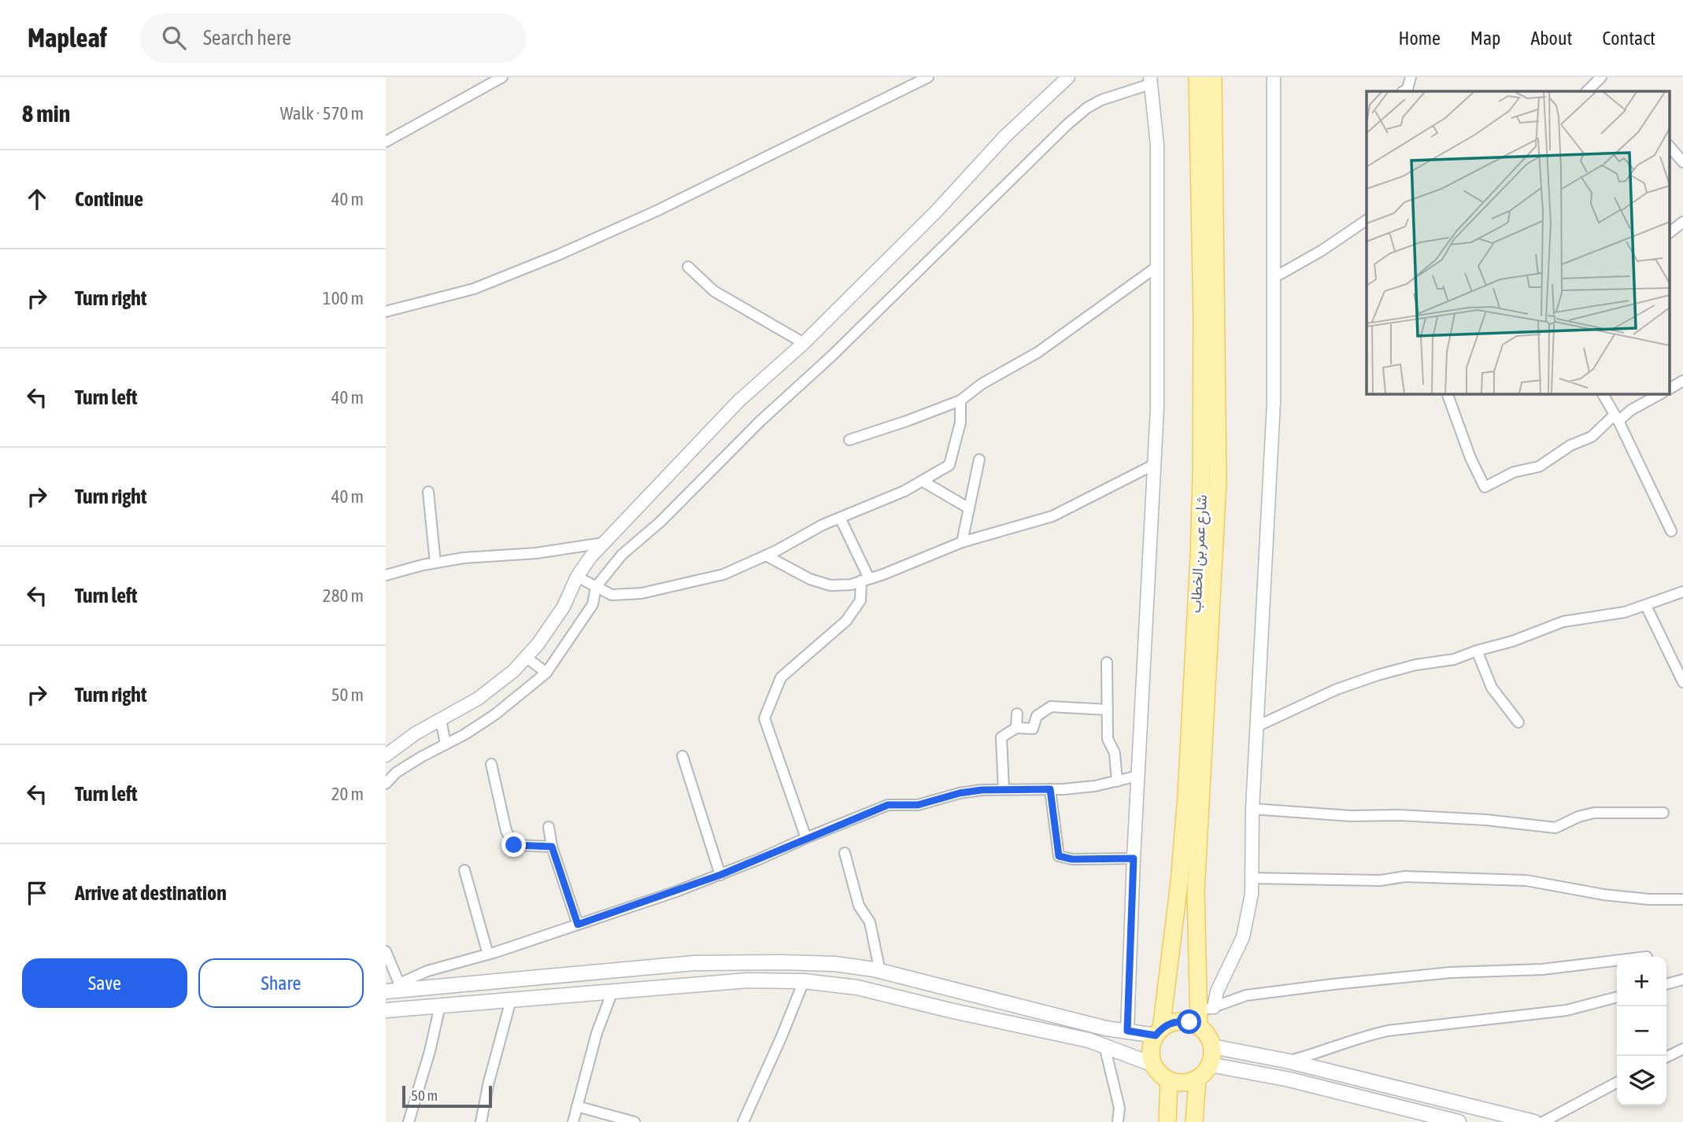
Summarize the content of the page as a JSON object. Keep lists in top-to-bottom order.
{
  "streets": {
    "main road": ["شارع عمر بن الخطاب"]
  },
  "scale_bar": "50 m",
  "page": {
    "header": "Mapleaf",
    "search": "Search here",
    "nav": [
      "Home",
      "Map",
      "About",
      "Contact"
    ],
    "heading": ["8 min", "Walk · 570 m"],
    "list": [
      ["Continue", "40 m"],
      ["Turn right", "100 m"],
      ["Turn left", "40 m"],
      ["Turn right", "40 m"],
      ["Turn left", "280 m"],
      ["Turn right", "50 m"],
      ["Turn left", "20 m"],
      "Arrive at destination"
    ],
    "buttons": ["Save", "Share"],
    "map_buttons": ["+", "−"],
    "scale": "50 m"
  }
}
